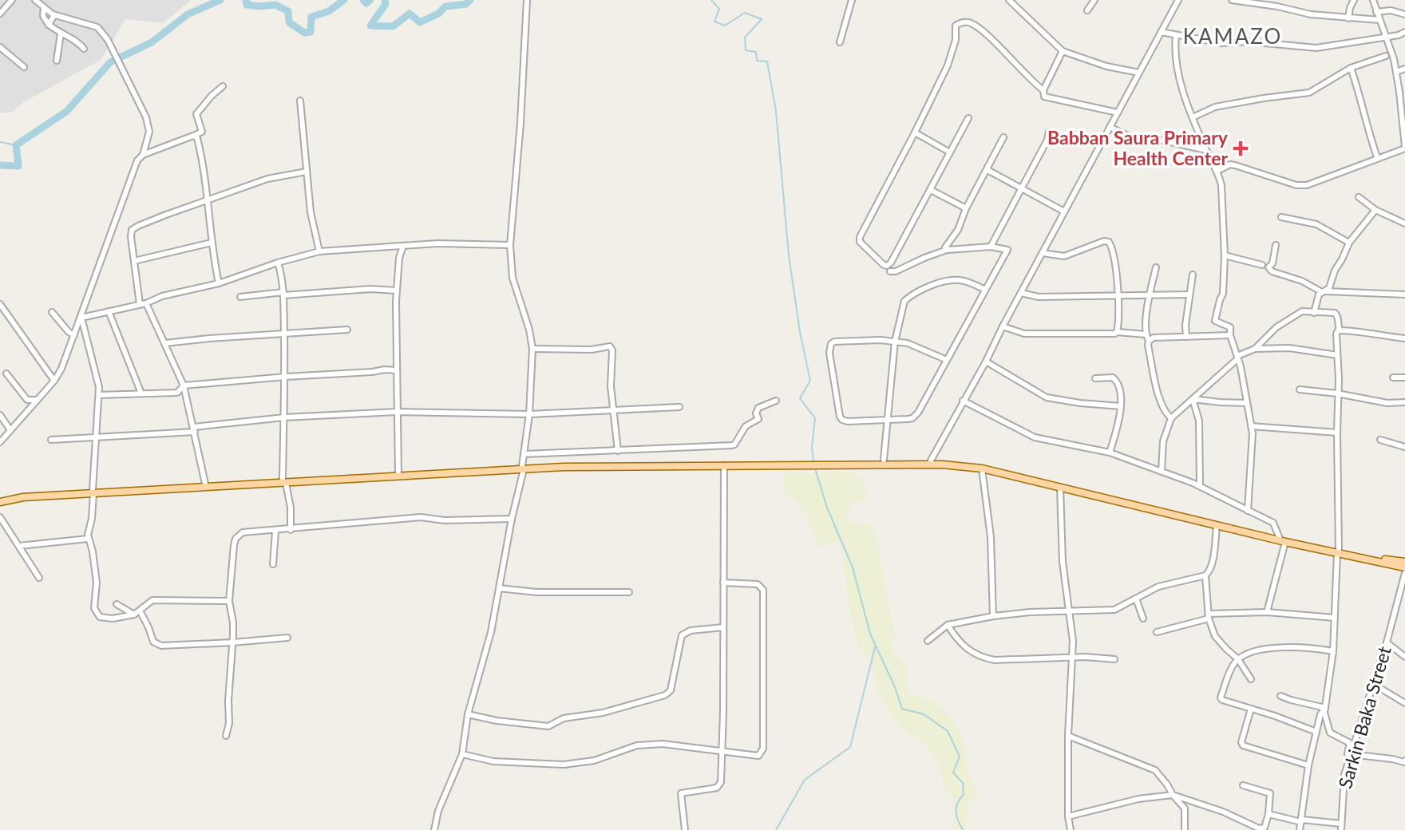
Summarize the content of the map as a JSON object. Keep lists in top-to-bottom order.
{
  "streets": {
    "street": ["Sarkin Baka Street"]
  },
  "districts": ["KAMAZO"],
  "places": {
    "health": ["Babban Saura Primary Health Center"]
  }
}
